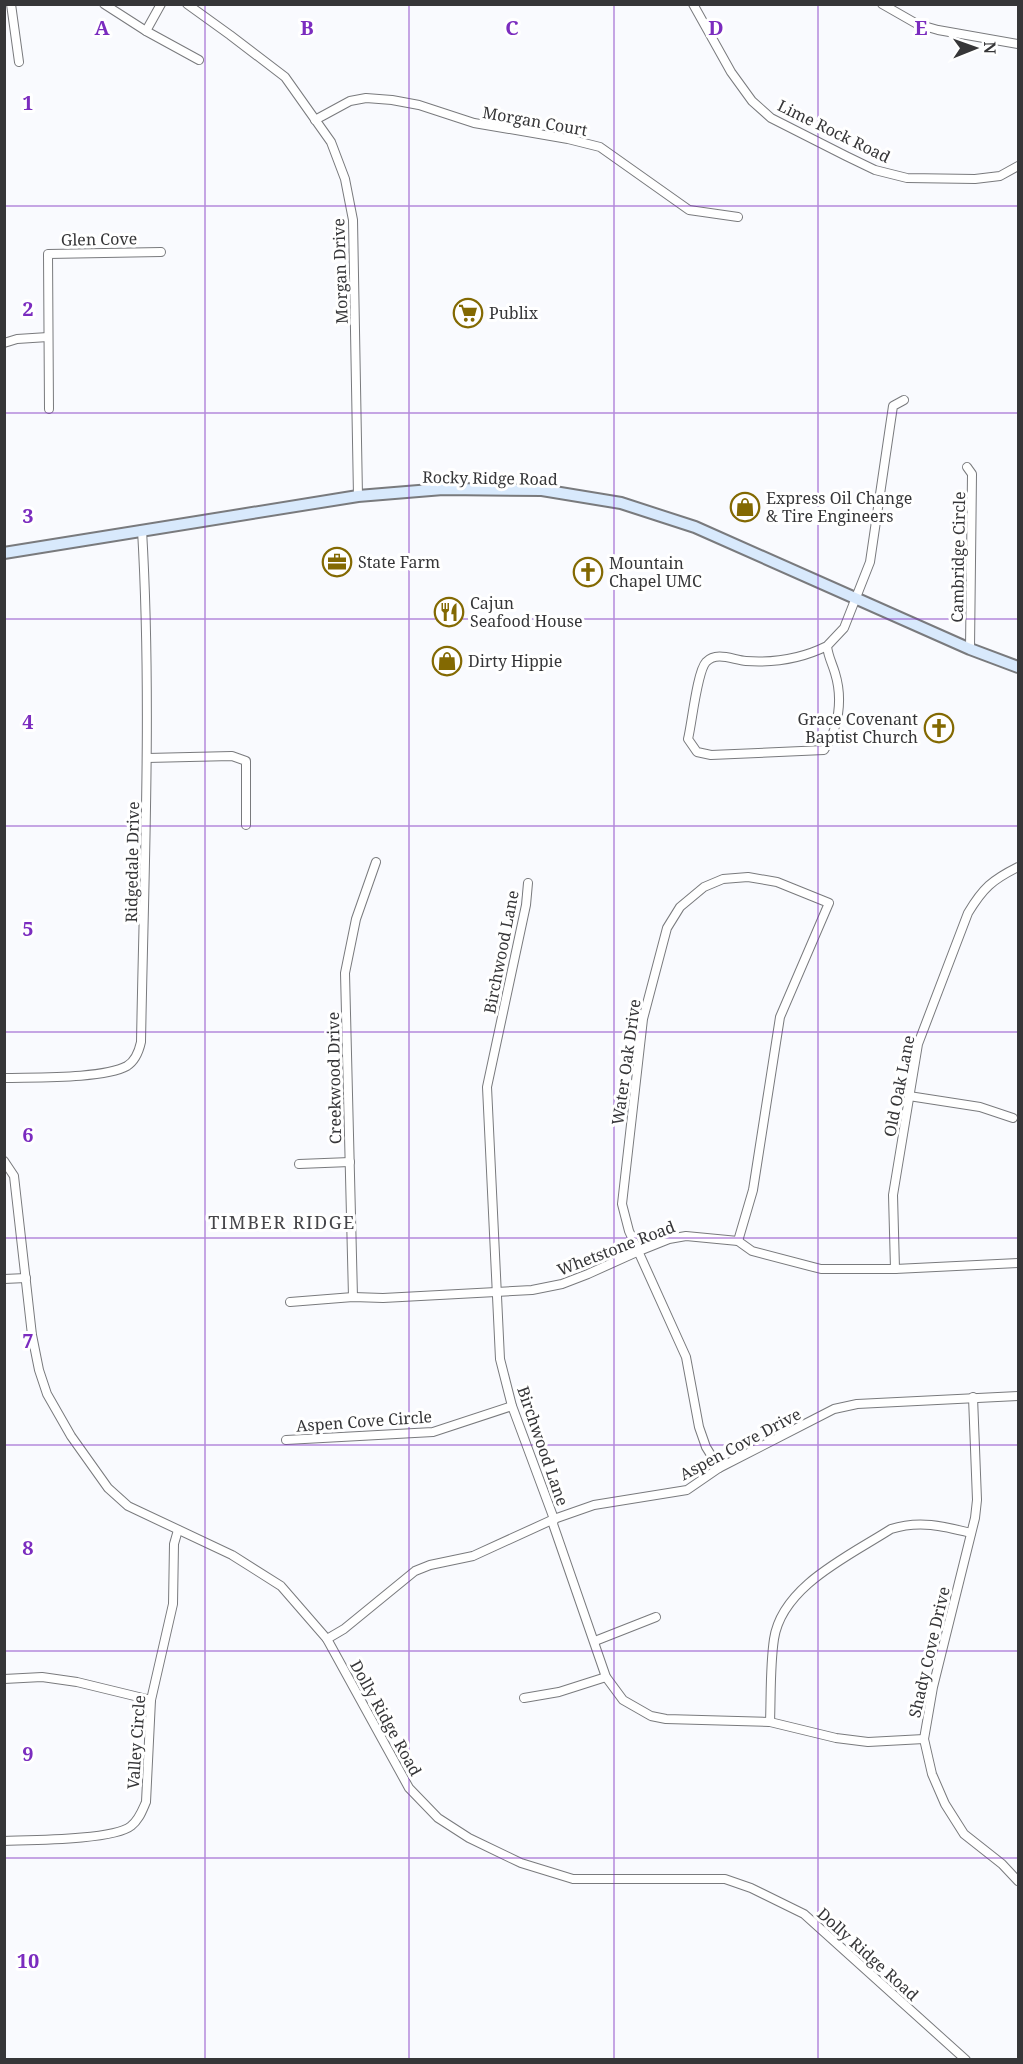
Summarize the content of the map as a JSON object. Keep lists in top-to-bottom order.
{
  "streets": {
    "main road": ["Rocky Ridge Road"],
    "street": [
      "Morgan Court",
      "Lime Rock Road",
      "Glen Cove",
      "Morgan Drive",
      "Cambridge Circle",
      "Ridgedale Drive",
      "Birchwood Lane",
      "Water Oak Drive",
      "Creekwood Drive",
      "Old Oak Lane",
      "Whetstone Road",
      "Aspen Cove Circle",
      "Aspen Cove Drive",
      "Shady Cove Drive",
      "Dolly Ridge Road",
      "Valley Circle"
    ]
  },
  "crossings": [
    ["Morgan Court", "Morgan Drive"],
    ["Morgan Drive", "Rocky Ridge Road"],
    ["Rocky Ridge Road", "Cambridge Circle"],
    ["Rocky Ridge Road", "Ridgedale Drive"],
    ["Birchwood Lane", "Whetstone Road"],
    ["Birchwood Lane", "Aspen Cove Circle"],
    ["Birchwood Lane", "Aspen Cove Drive"],
    ["Birchwood Lane", "Shady Cove Drive"],
    ["Water Oak Drive", "Whetstone Road"],
    ["Water Oak Drive", "Aspen Cove Drive"],
    ["Creekwood Drive", "Whetstone Road"],
    ["Old Oak Lane", "Whetstone Road"],
    ["Aspen Cove Drive", "Shady Cove Drive"],
    ["Aspen Cove Drive", "Dolly Ridge Road"],
    ["Dolly Ridge Road", "Valley Circle"]
  ],
  "districts": ["TIMBER RIDGE"],
  "places": {
    "supermarket": ["Publix"],
    "shop": ["Express Oil Change & Tire Engineers", "Dirty Hippie"],
    "office": ["State Farm"],
    "church": ["Mountain Chapel UMC", "Grace Covenant Baptist Church"],
    "restaurant": ["Cajun Seafood House"]
  },
  "north": "right",
  "grid": {
    "columns": [
      "A",
      "B",
      "C",
      "D",
      "E"
    ],
    "rows": [
      "1",
      "2",
      "3",
      "4",
      "5",
      "6",
      "7",
      "8",
      "9",
      "10"
    ]
  }
}
